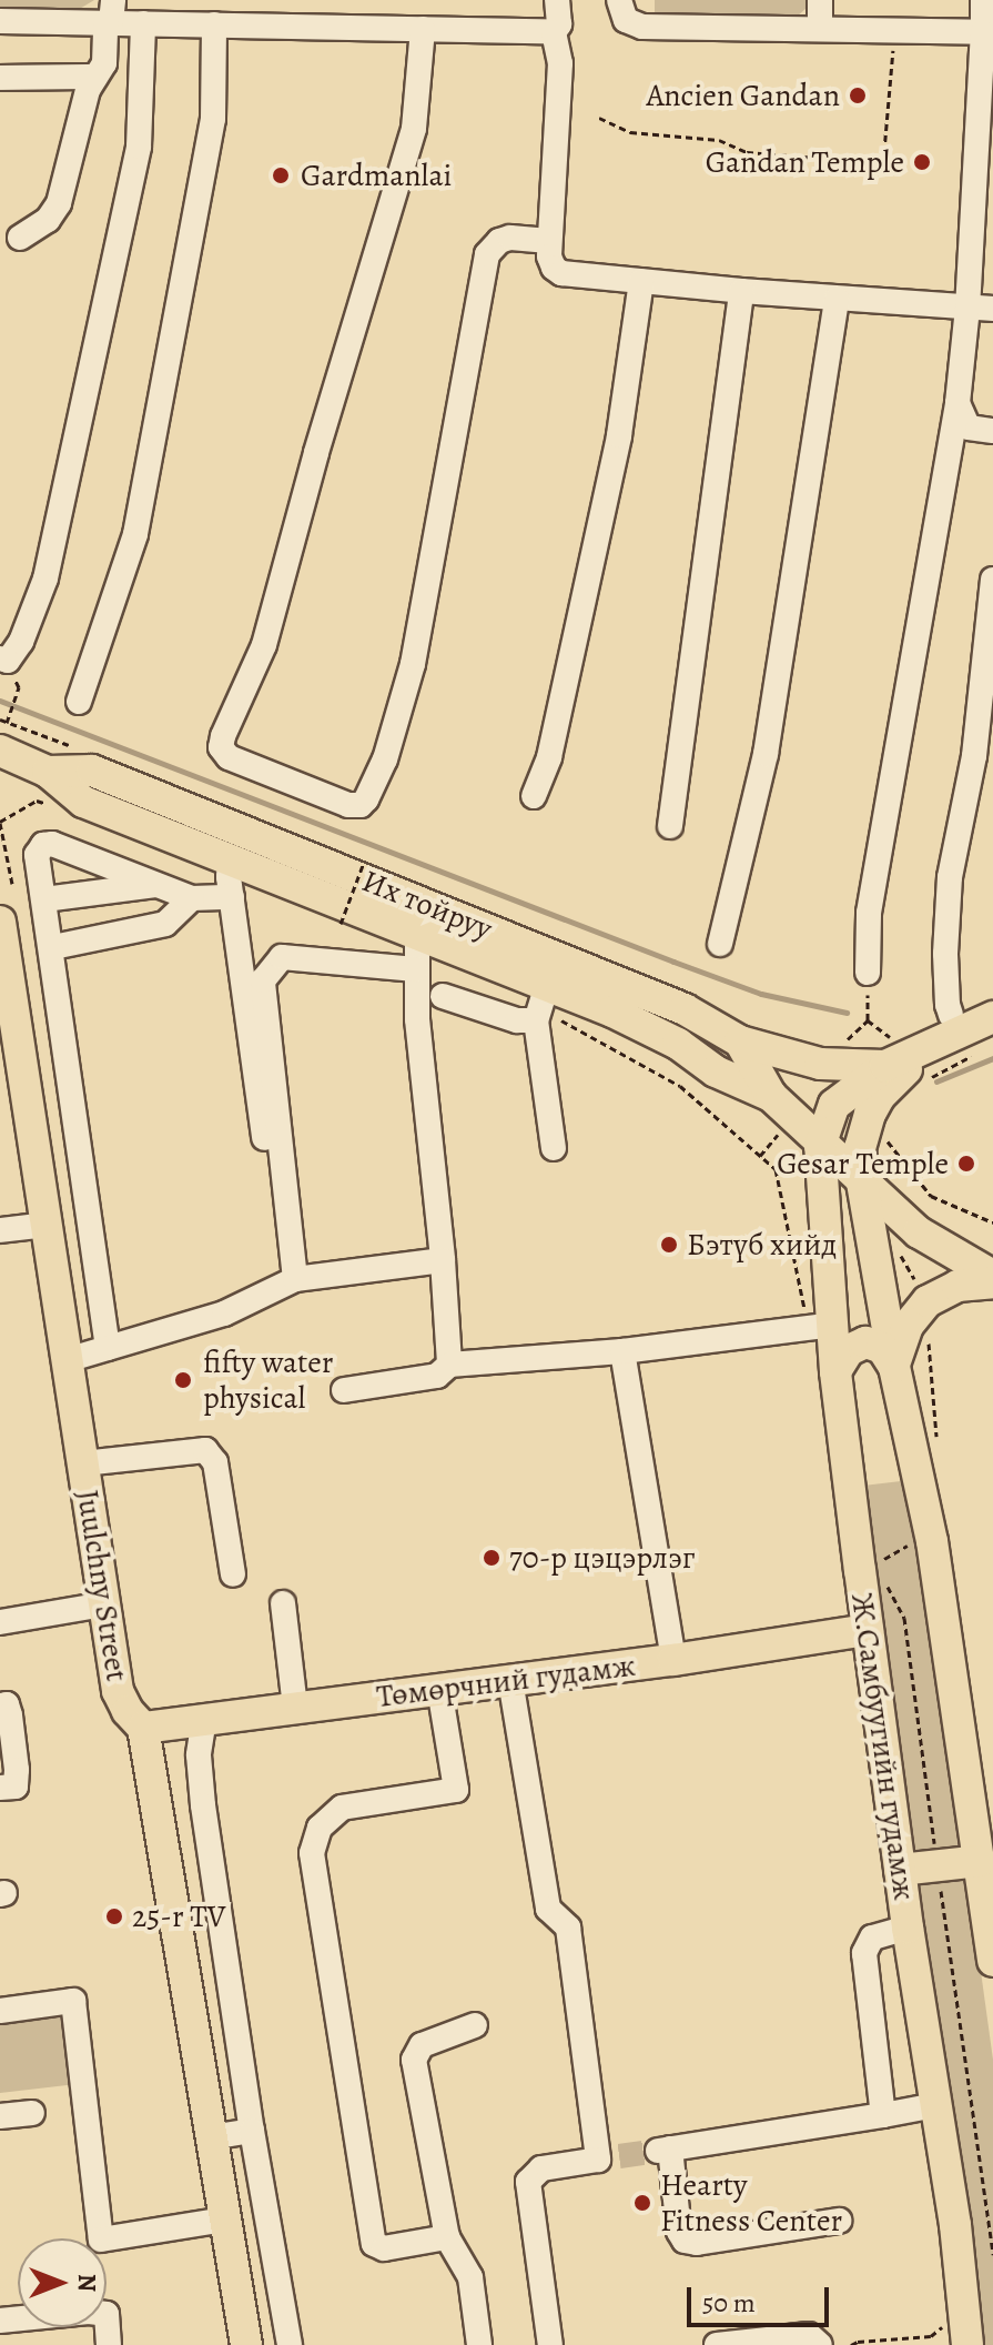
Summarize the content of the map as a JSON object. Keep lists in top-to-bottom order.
{
  "streets": {
    "main road": [
      "Их тойруу",
      "Juulchny Street",
      "Төмөрчний гудамж",
      "Ж.Самбуугийн гудамж"
    ]
  },
  "crossings": [
    ["Их тойруу", "Ж.Самбуугийн гудамж"],
    ["Juulchny Street", "Төмөрчний гудамж"],
    ["Төмөрчний гудамж", "Ж.Самбуугийн гудамж"]
  ],
  "places": [
    "Ancien Gandan",
    "Gandan Temple",
    "Gardmanlai",
    "Gesar Temple",
    "Бэтүб хийд",
    "fifty water physical",
    "70-р цэцэрлэг",
    "25-r TV",
    "Hearty Fitness Center"
  ],
  "scale_bar": "50 m",
  "north": "right"
}
